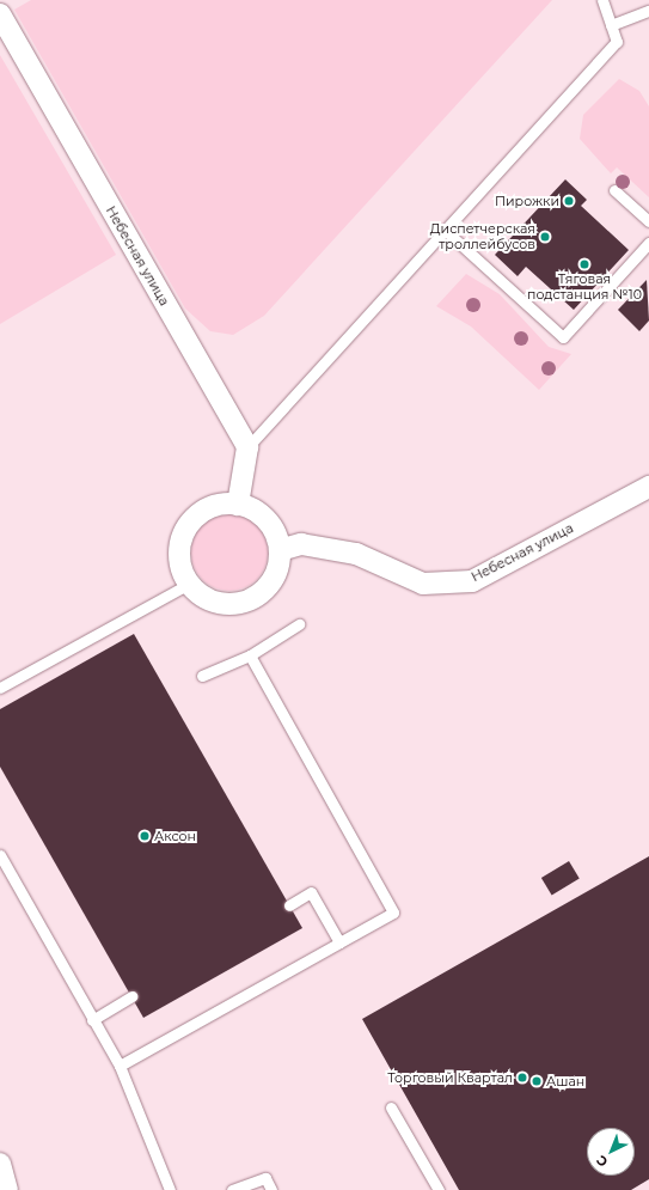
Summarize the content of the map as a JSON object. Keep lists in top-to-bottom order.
{
  "streets": {
    "street": ["Небесная улица"]
  },
  "places": [
    "Пирожки",
    "Диспетчерская троллейбусов",
    "Тяговая подстанция №10",
    "Аксон",
    "Торговый Квартал",
    "Ашан"
  ],
  "north": "bottom left"
}
